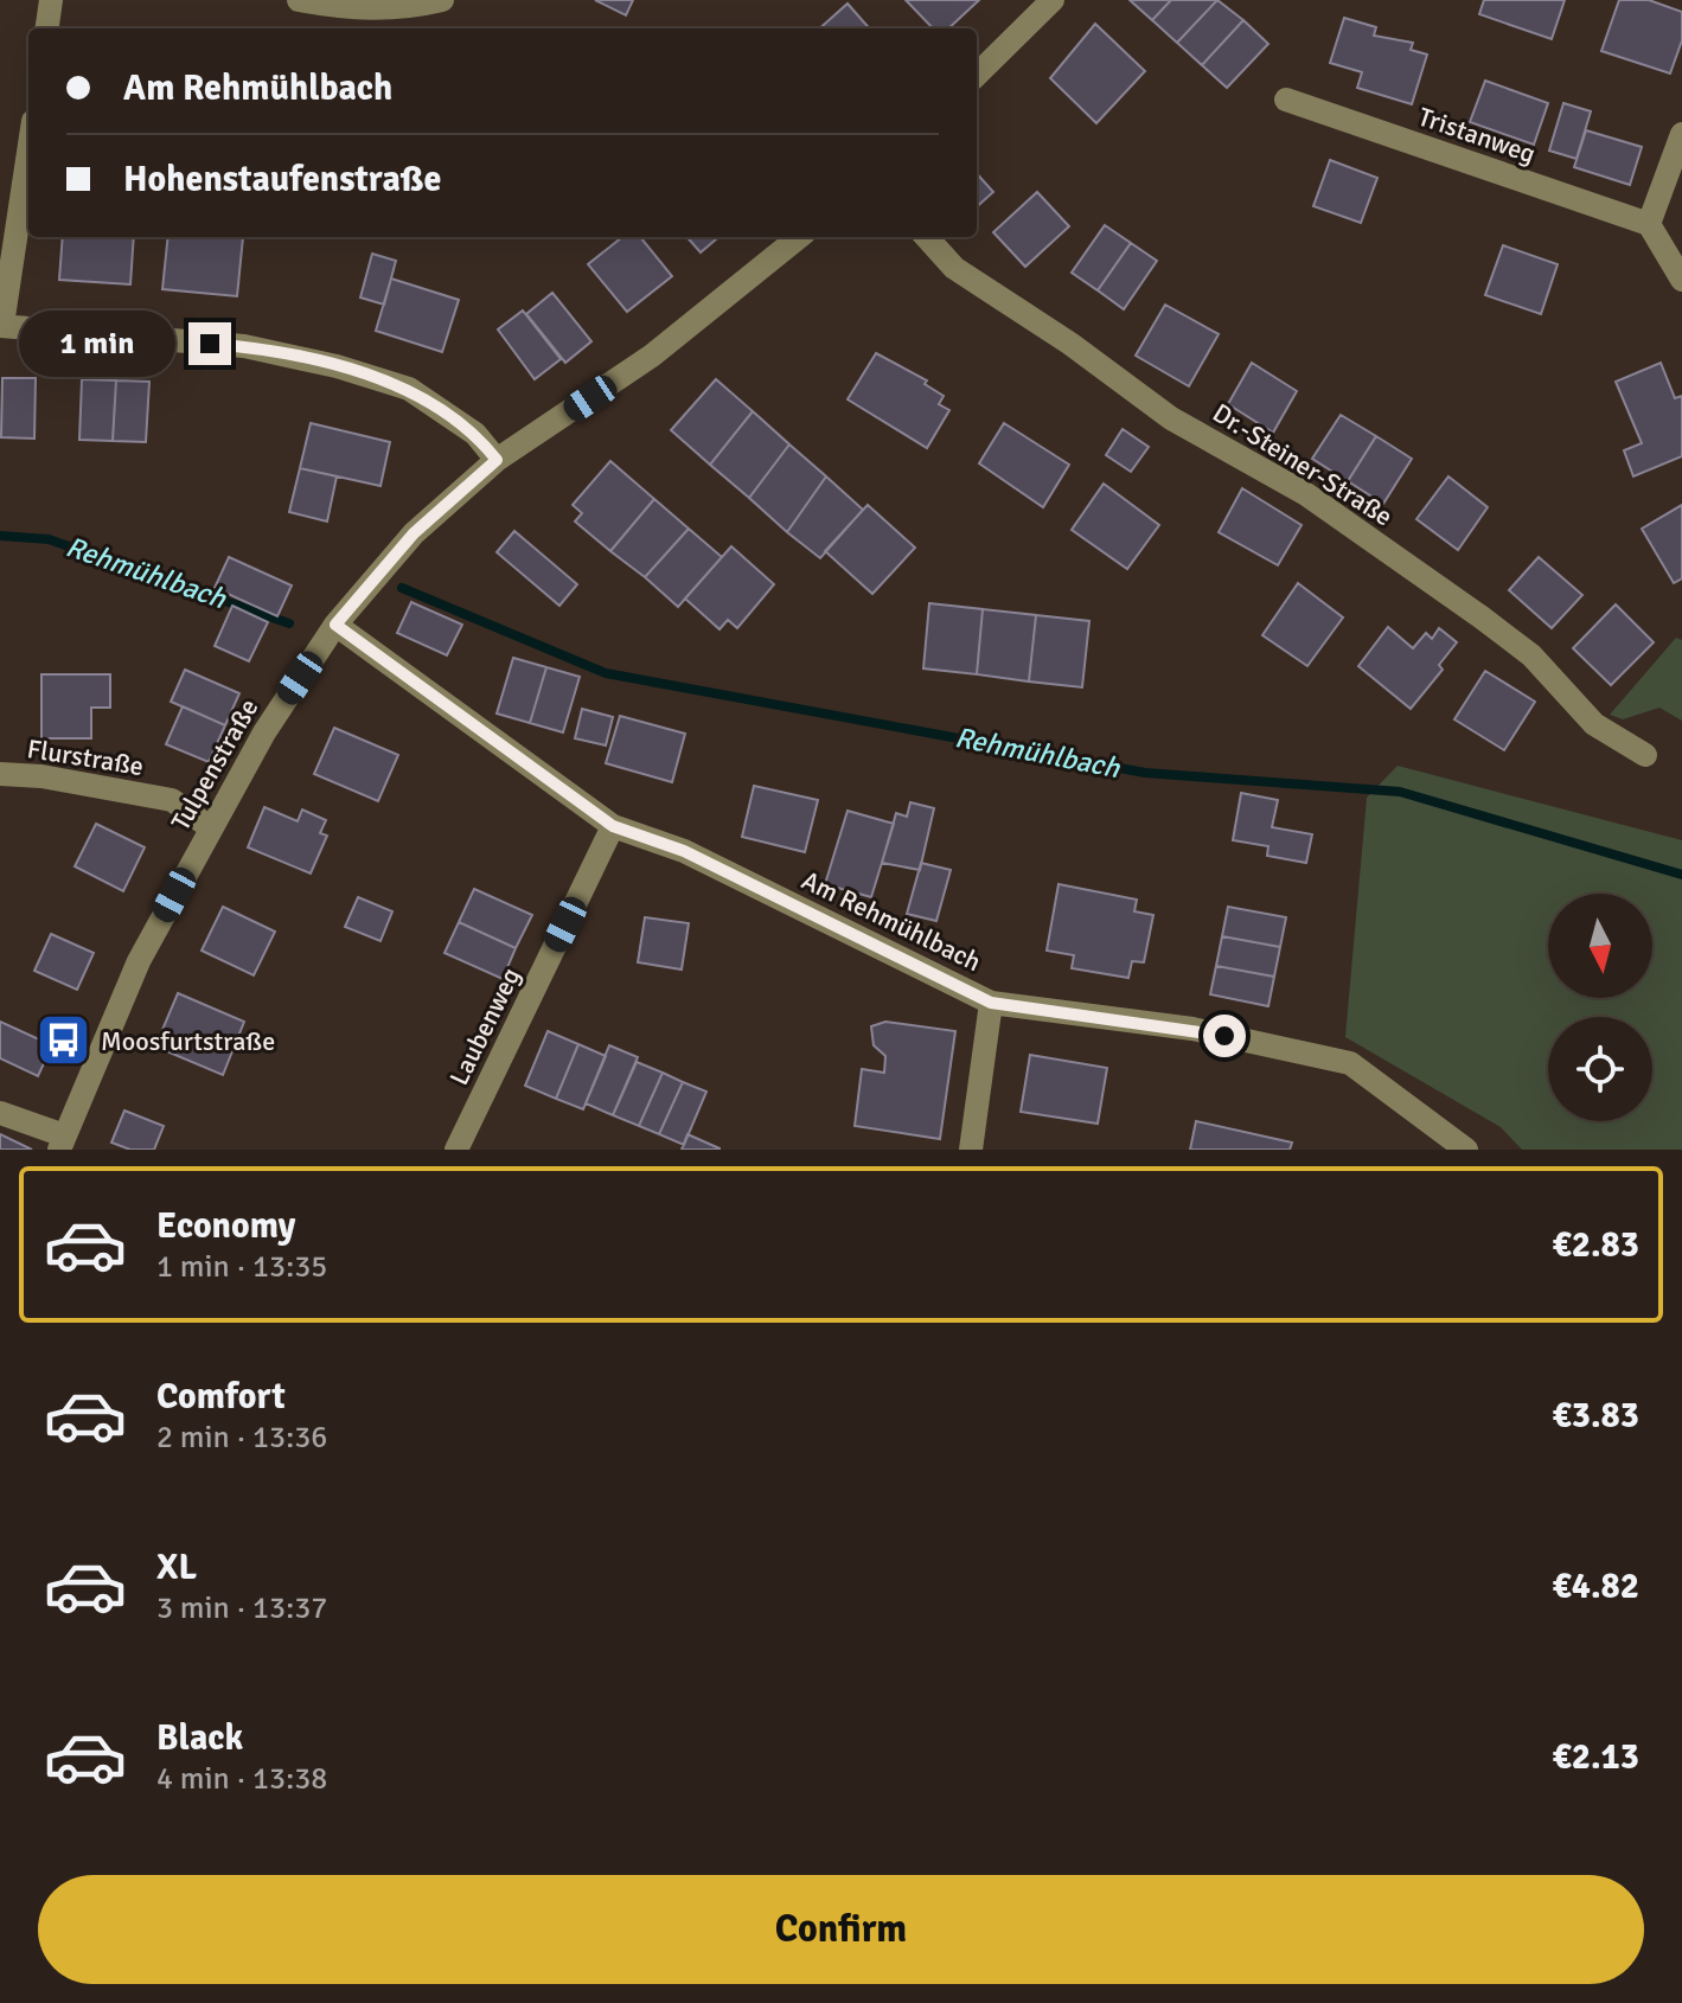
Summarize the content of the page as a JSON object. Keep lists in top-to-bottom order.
{
  "streets": {
    "street": [
      "Tristanweg",
      "Dr.-Steiner-Straße",
      "Flurstraße",
      "Tulpenstraße",
      "Am Rehmühlbach",
      "Laubenweg"
    ]
  },
  "crossings": [
    ["Flurstraße", "Tulpenstraße"],
    ["Tulpenstraße", "Am Rehmühlbach"],
    ["Am Rehmühlbach", "Laubenweg"]
  ],
  "water": ["Rehmühlbach"],
  "places": {
    "bus stop": ["Moosfurtstraße"]
  },
  "north": "bottom",
  "page": {
    "banner": ["Am Rehmühlbach", "Hohenstaufenstraße"],
    "bubble": "1 min",
    "list": [
      {
        "name": "Economy",
        "note": "1 min · 13:35",
        "value": "€2.83"
      },
      {
        "name": "Comfort",
        "note": "2 min · 13:36",
        "value": "€3.83"
      },
      {
        "name": "XL",
        "note": "3 min · 13:37",
        "value": "€4.82"
      },
      {
        "name": "Black",
        "note": "4 min · 13:38",
        "value": "€2.13"
      }
    ],
    "buttons": "Confirm"
  }
}
